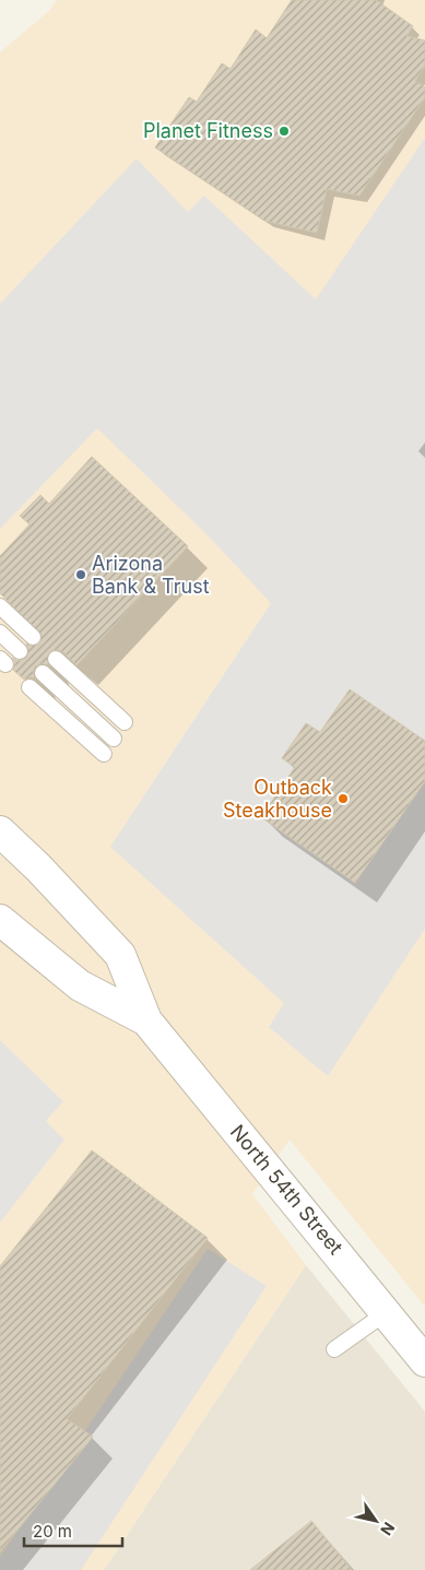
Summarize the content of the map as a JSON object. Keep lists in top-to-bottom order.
{
  "streets": {
    "street": ["North 54th Street"]
  },
  "places": ["Planet Fitness", "Arizona Bank & Trust", "Outback Steakhouse"],
  "scale_bar": "20 m",
  "north": "bottom right"
}
